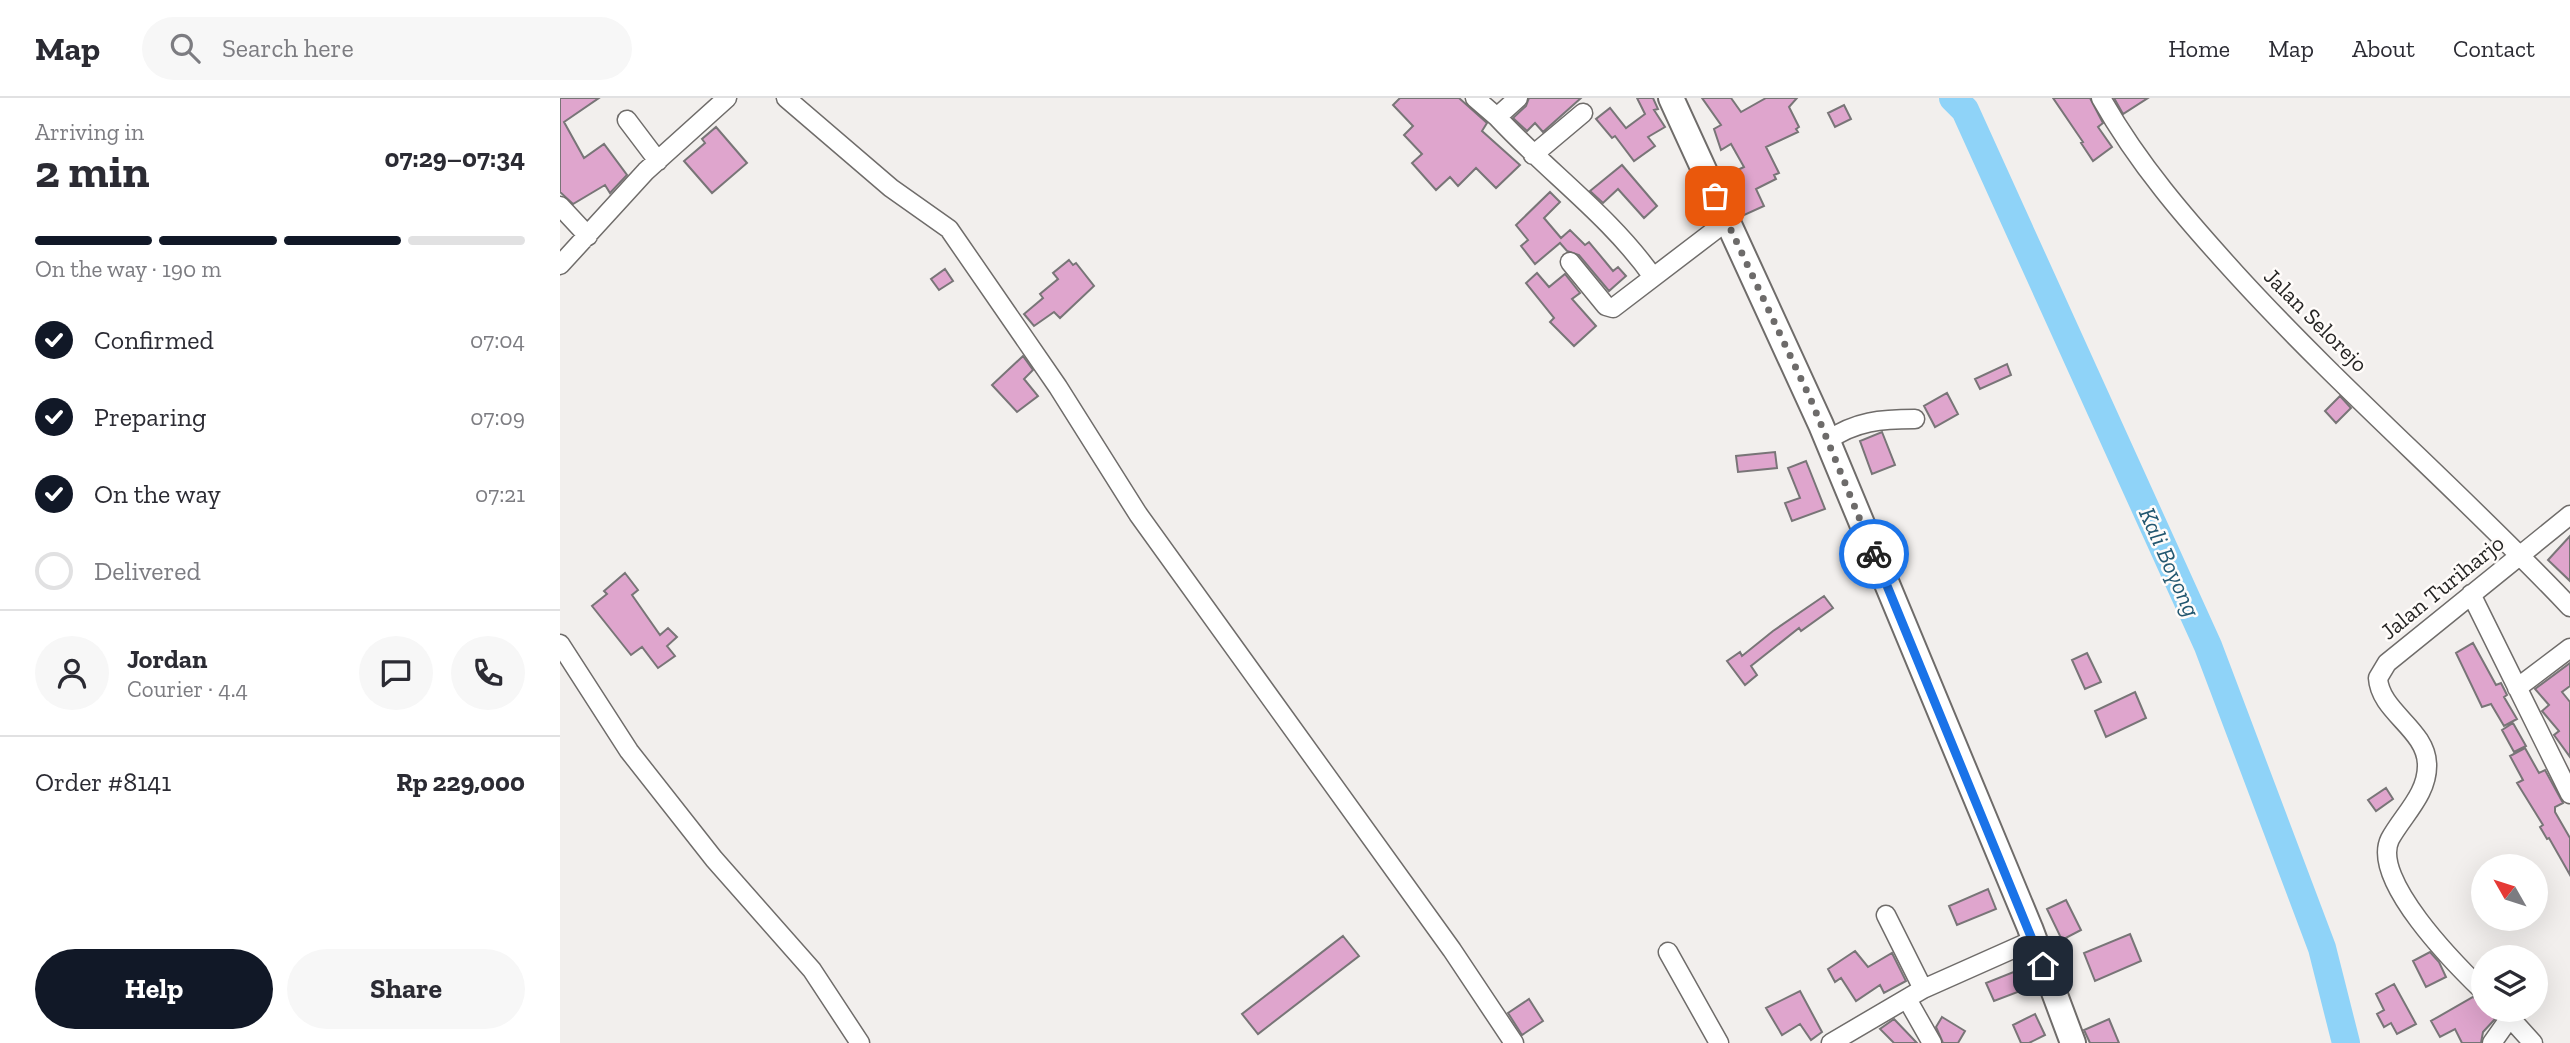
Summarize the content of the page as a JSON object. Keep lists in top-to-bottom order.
{
  "streets": {
    "street": ["Jalan Selorejo", "Jalan Turiharjo"]
  },
  "crossings": [
    ["Jalan Selorejo", "Jalan Turiharjo"]
  ],
  "water": ["Kali Boyong"],
  "north": "top left",
  "page": {
    "header": "Map",
    "search": "Search here",
    "nav": [
      "Home",
      "Map",
      "About",
      "Contact"
    ],
    "heading": ["2 min", "Arriving in", "07:29–07:34"],
    "panel": [
      "Jordan",
      "Courier · 4.4",
      "Order #8141",
      "Rp 229,000"
    ],
    "bar": "On the way · 190 m",
    "list": [
      ["Confirmed", "07:04"],
      ["Preparing", "07:09"],
      ["On the way", "07:21"],
      "Delivered"
    ],
    "buttons": ["Help", "Share"]
  }
}
